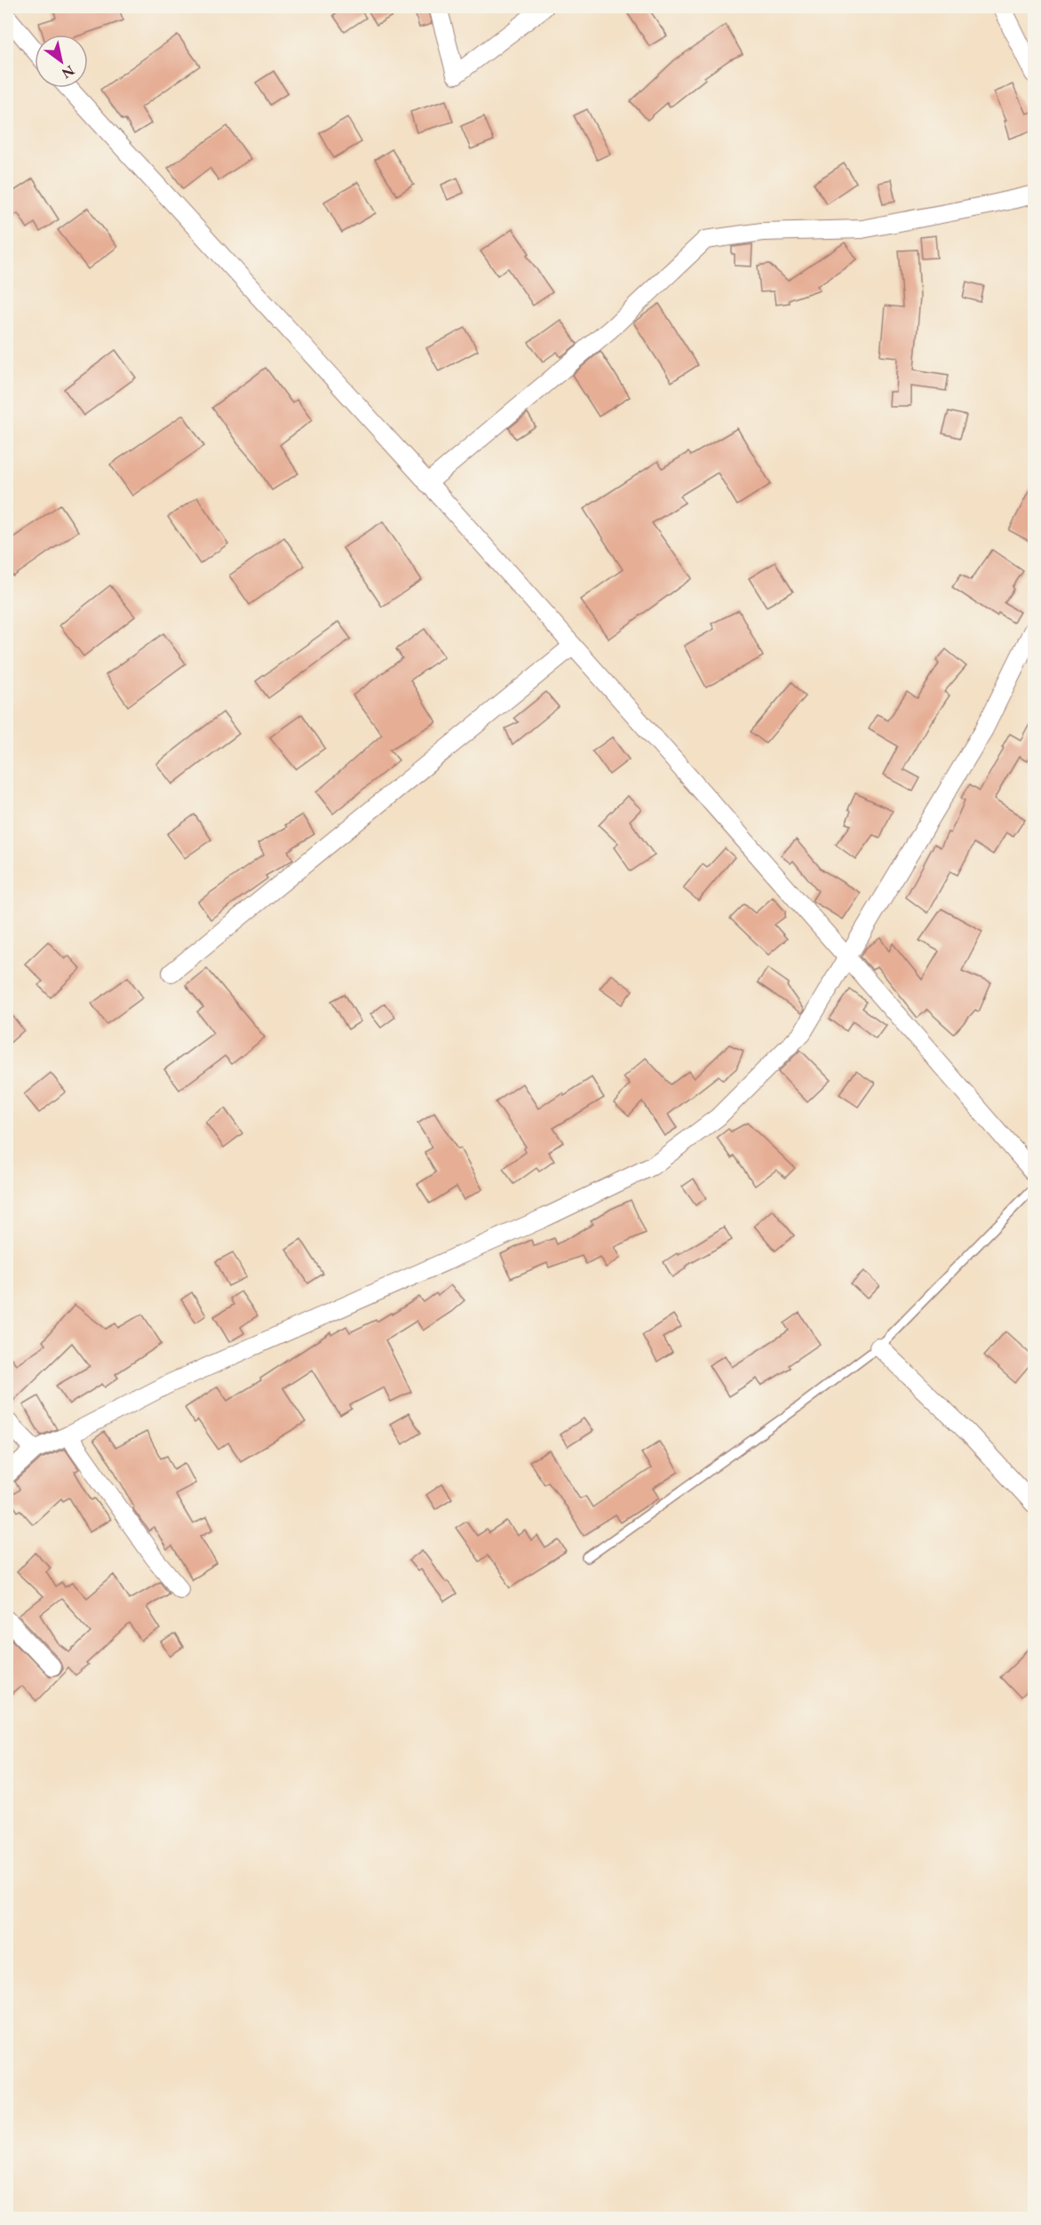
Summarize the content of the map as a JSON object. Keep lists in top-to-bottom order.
{
  "north": "bottom right"
}
